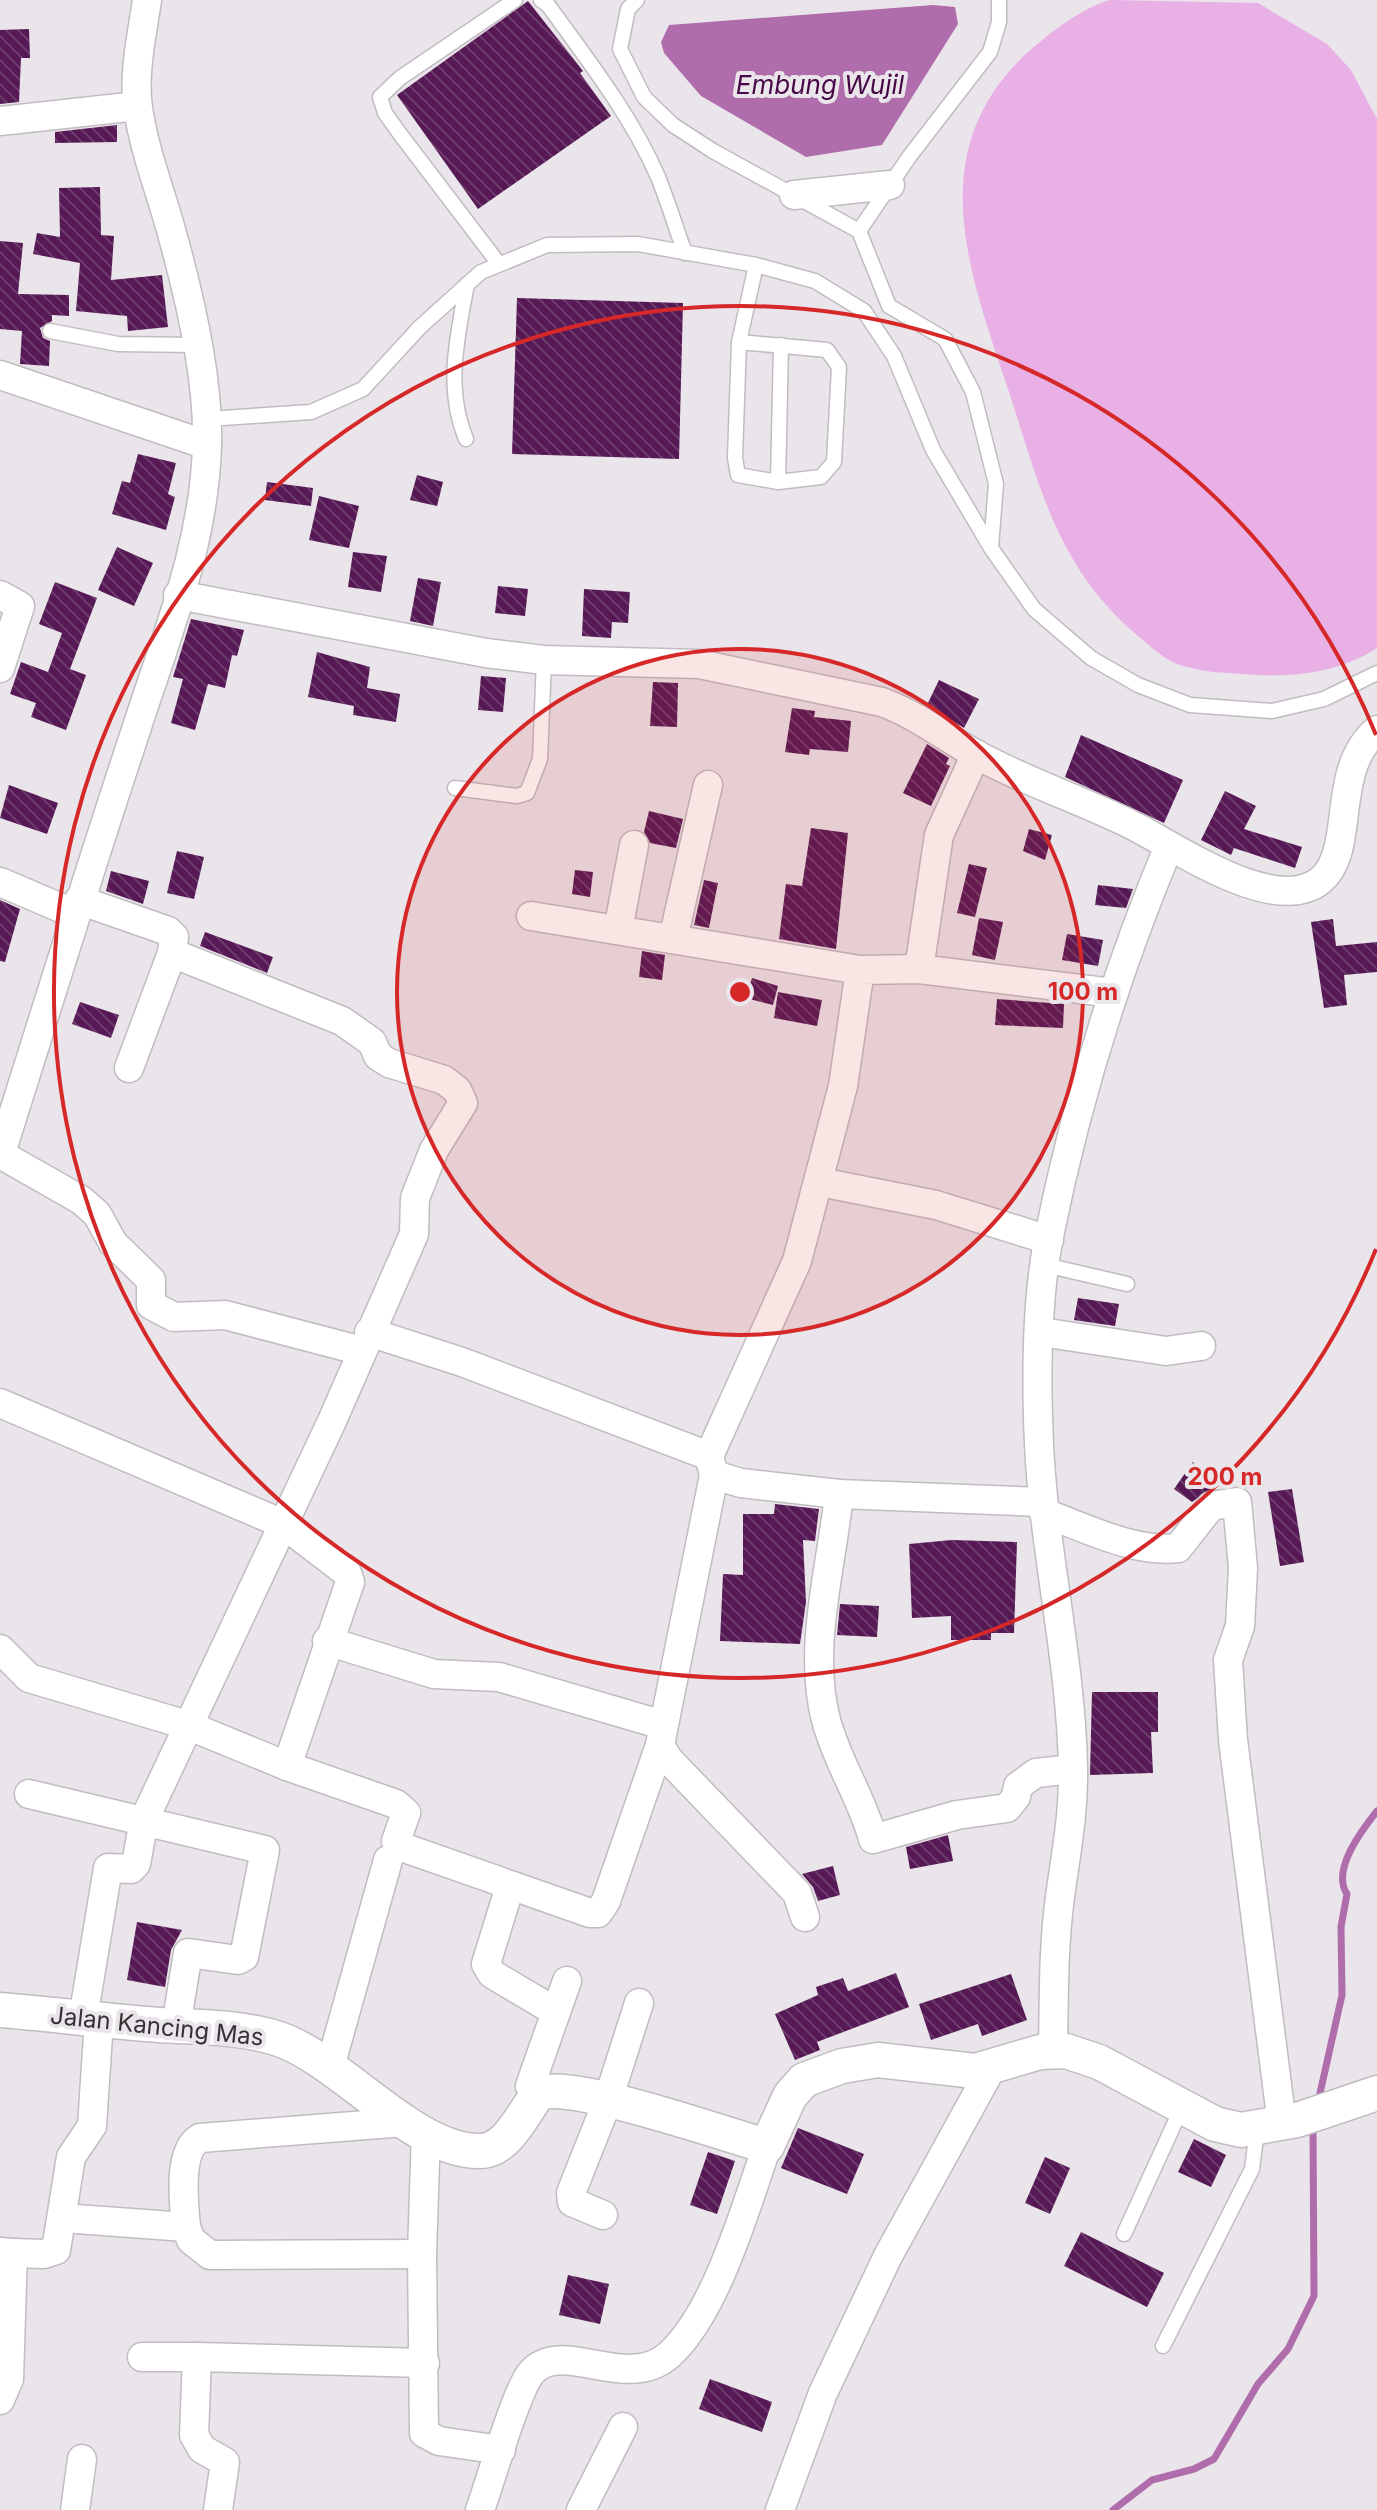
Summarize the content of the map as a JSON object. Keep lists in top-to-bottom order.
{
  "streets": {
    "street": ["Jalan Kancing Mas"]
  },
  "water": ["Embung Wujil"],
  "rings": ["100 m", "200 m"]
}
